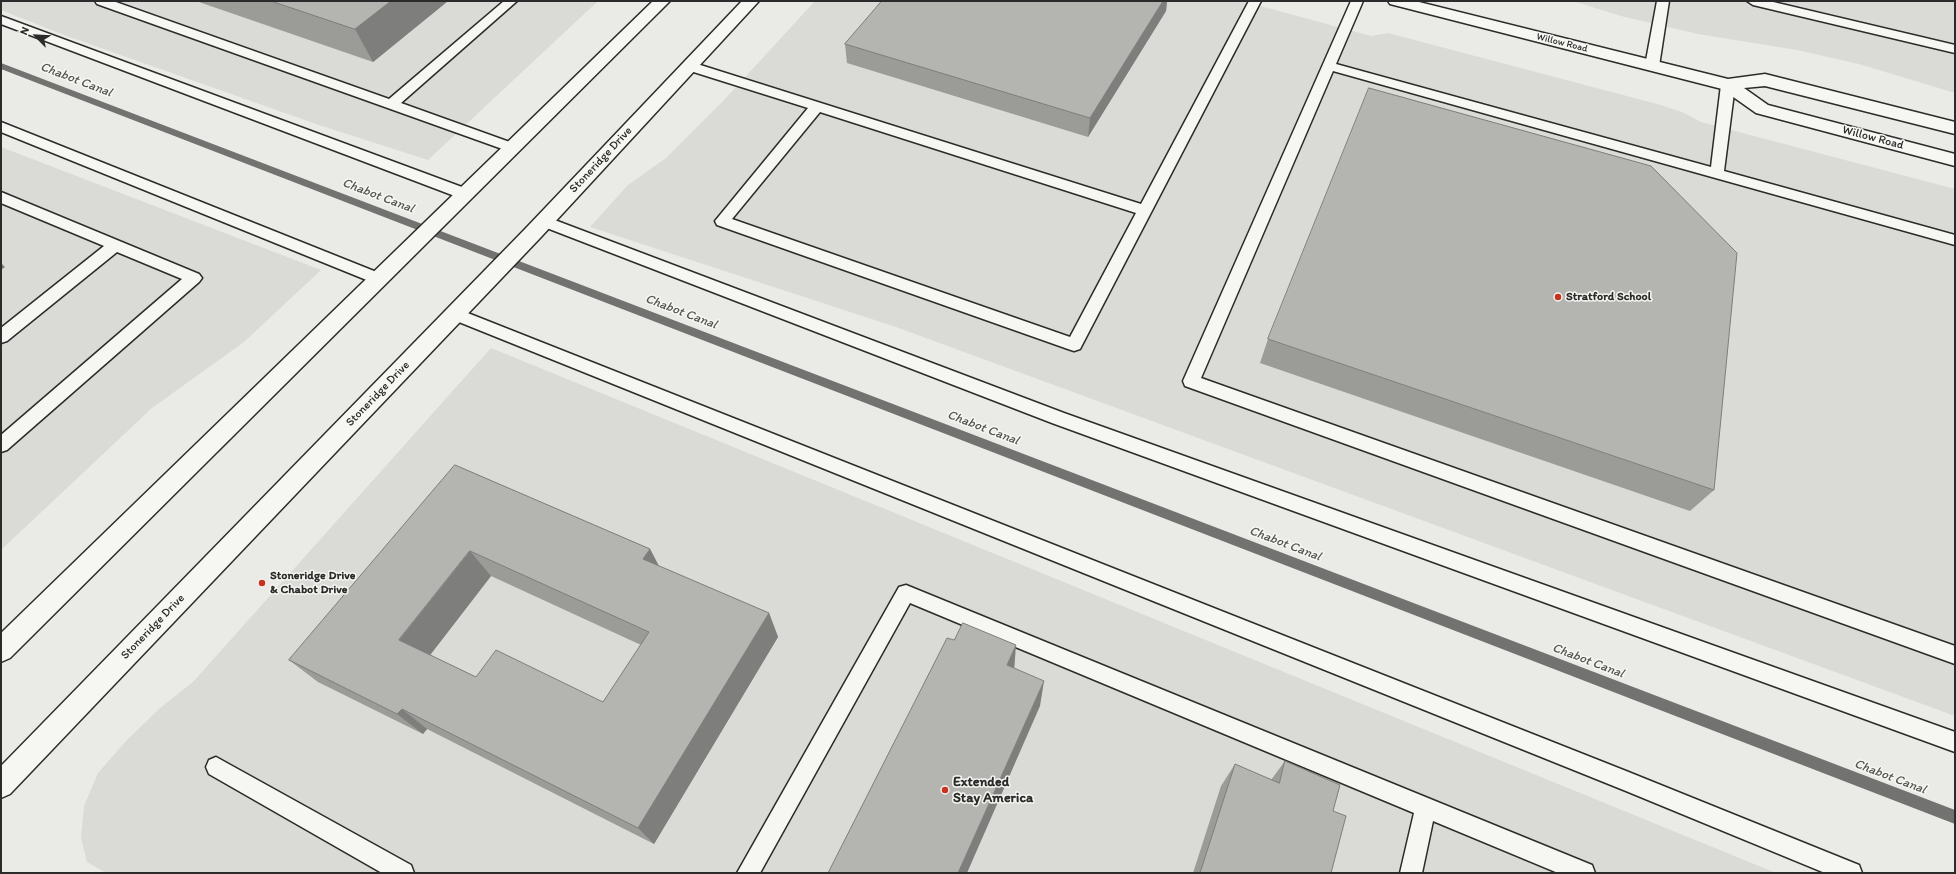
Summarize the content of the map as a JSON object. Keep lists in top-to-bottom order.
{
  "streets": {
    "main road": ["Willow Road", "Stoneridge Drive"]
  },
  "water": ["Chabot Canal"],
  "places": ["Stratford School", "Stoneridge Drive & Chabot Drive", "Extended Stay America"],
  "north": "top left"
}
